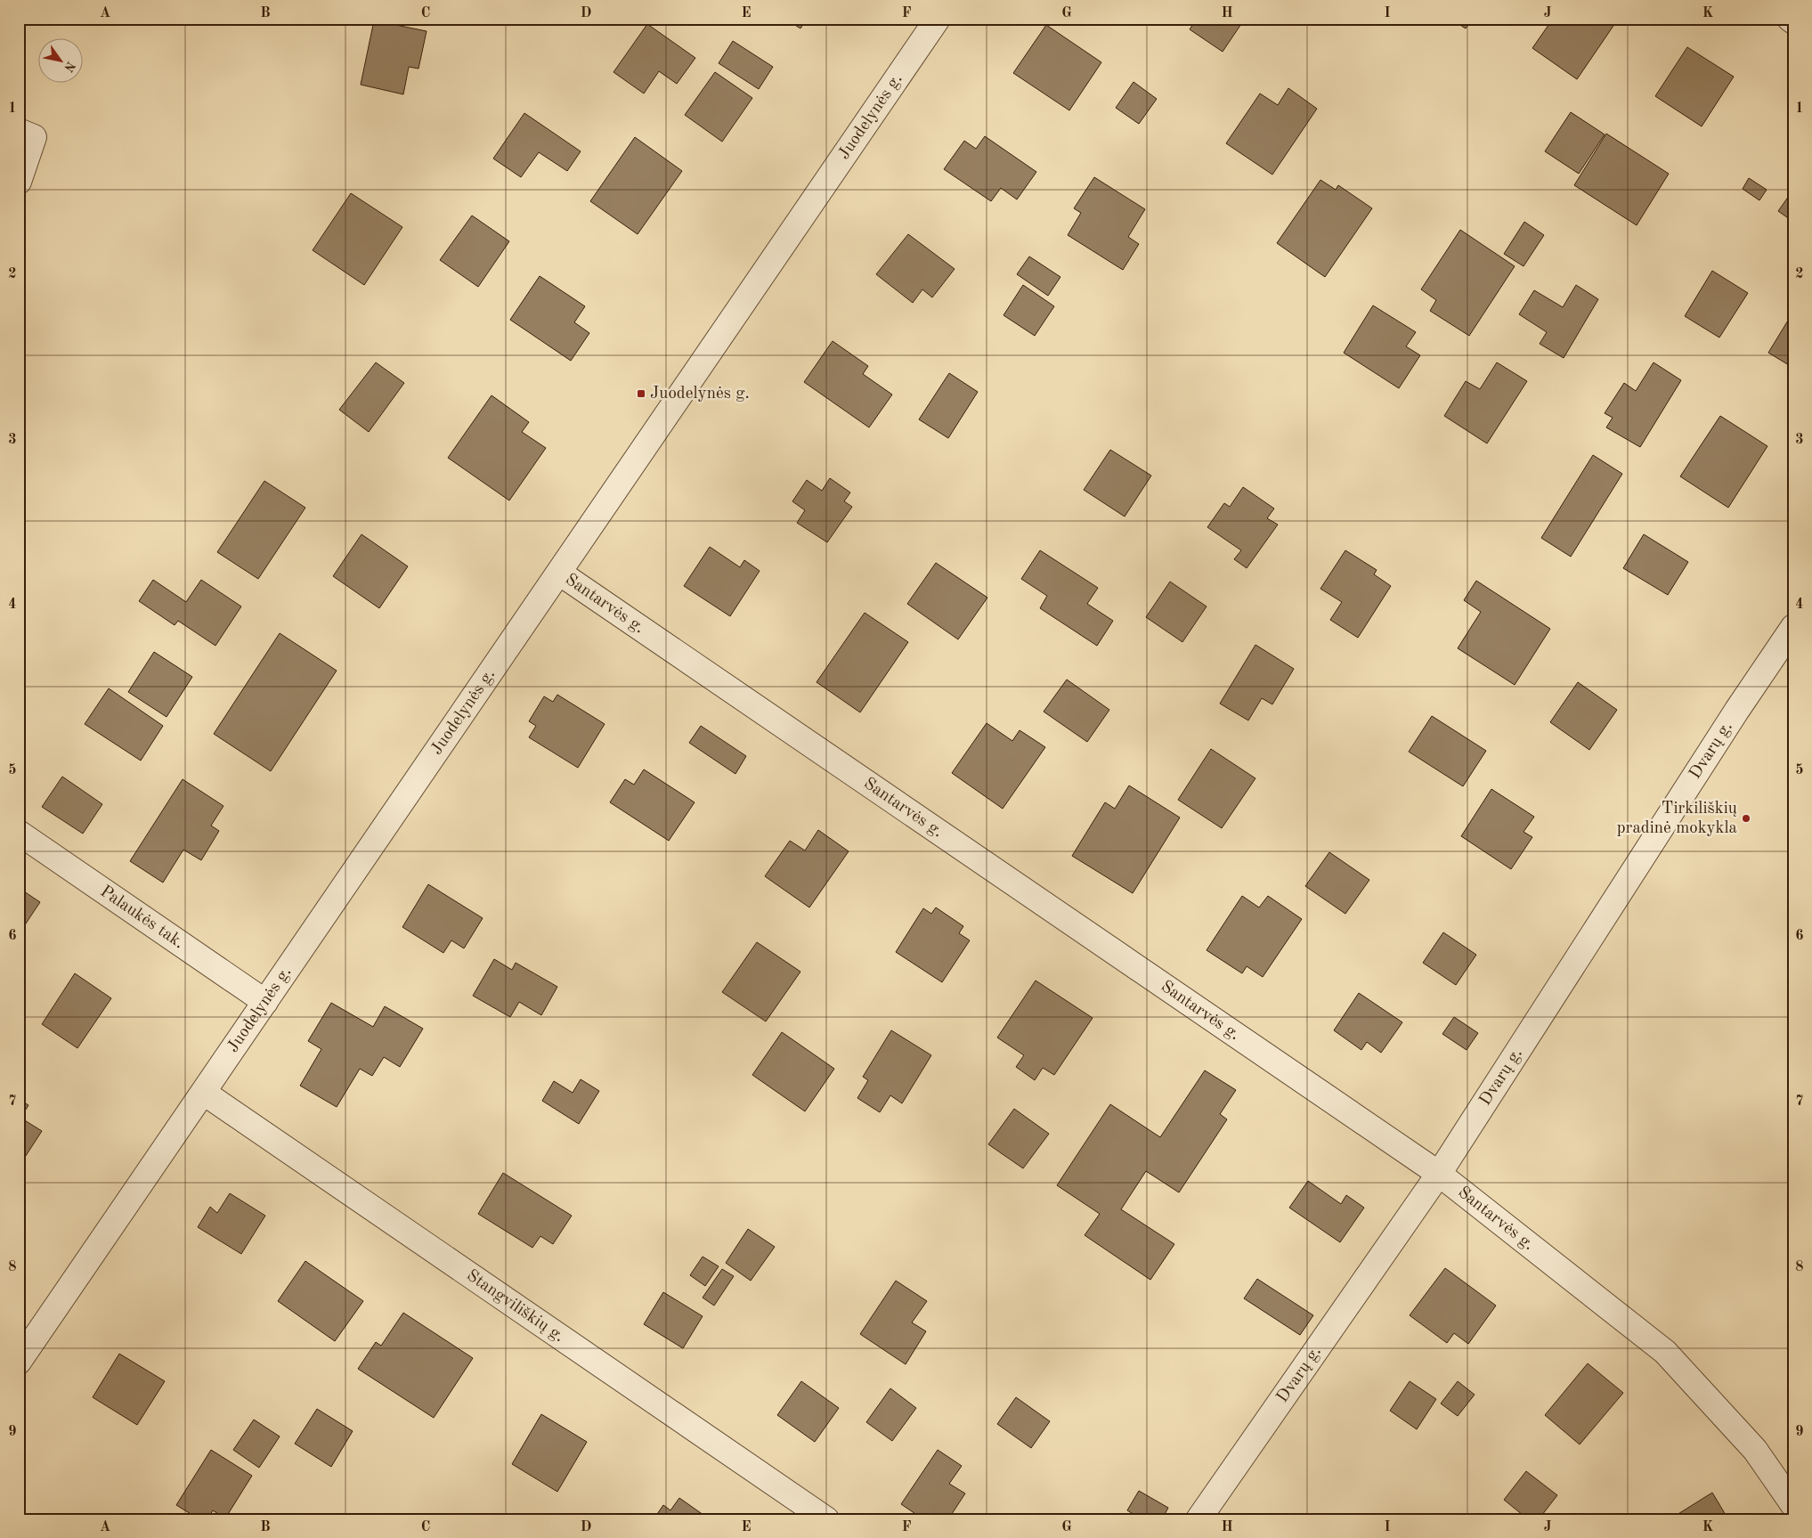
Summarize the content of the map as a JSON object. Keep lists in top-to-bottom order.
{
  "streets": {
    "street": [
      "Juodelynės g.",
      "Santarvės g.",
      "Dvarų g.",
      "Palaukės tak.",
      "Stangviliškių g."
    ]
  },
  "crossings": [
    ["Juodelynės g.", "Santarvės g."],
    ["Juodelynės g.", "Palaukės tak."],
    ["Juodelynės g.", "Stangviliškių g."],
    ["Santarvės g.", "Dvarų g."]
  ],
  "places": {
    "transit": ["Juodelynės g."],
    "other": ["Tirkiliškių pradinė mokykla"]
  },
  "north": "bottom right",
  "grid": {
    "columns": [
      "A",
      "B",
      "C",
      "D",
      "E",
      "F",
      "G",
      "H",
      "I",
      "J",
      "K"
    ],
    "rows": [
      "1",
      "2",
      "3",
      "4",
      "5",
      "6",
      "7",
      "8",
      "9"
    ]
  }
}
